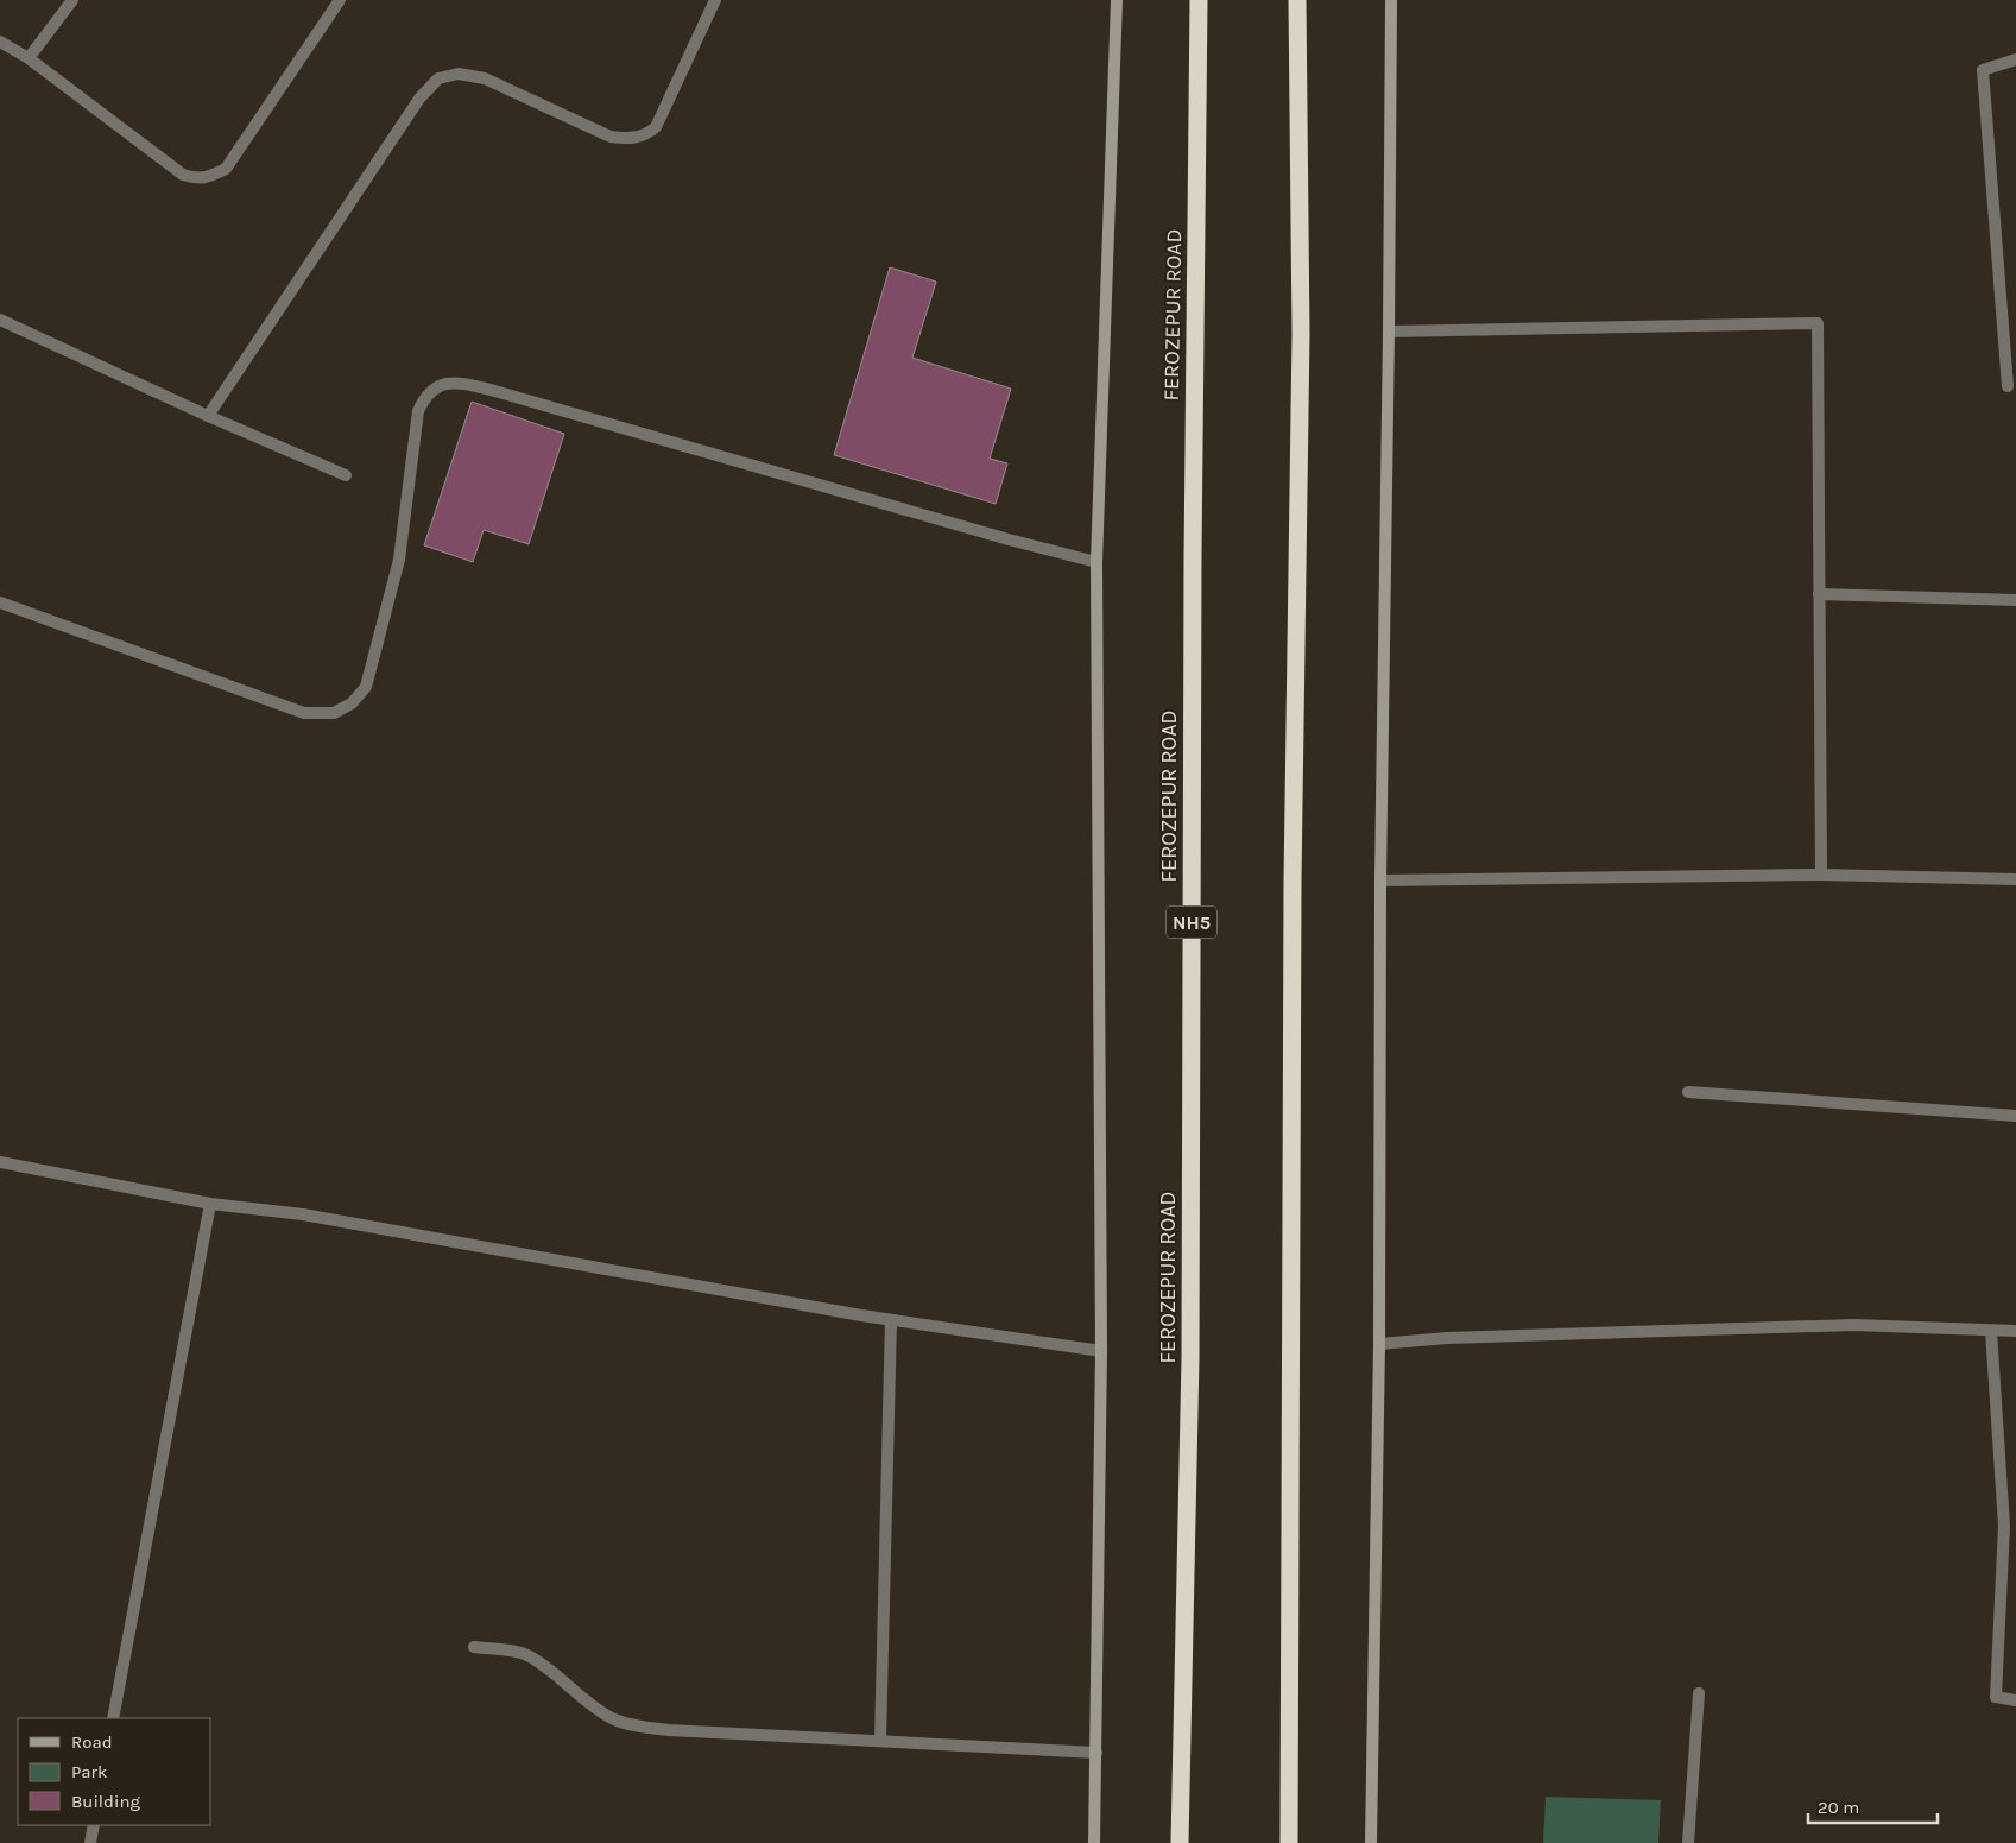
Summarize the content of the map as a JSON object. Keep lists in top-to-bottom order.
{
  "streets": {
    "highway": ["FEROZEPUR ROAD", "NH5"]
  },
  "legend": ["Road", "Park", "Building"],
  "scale_bar": "20 m"
}
